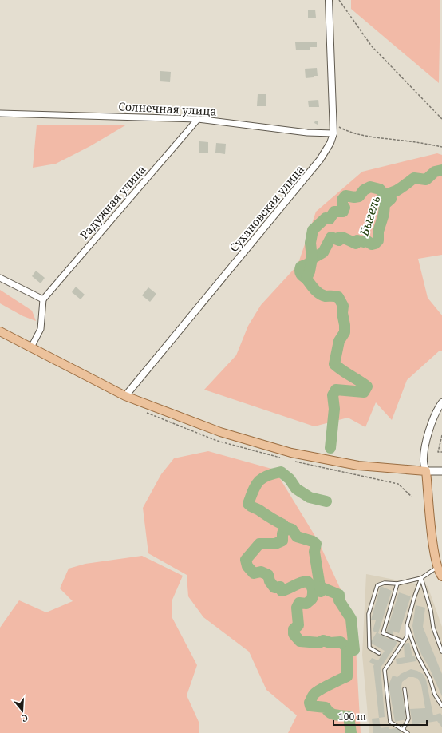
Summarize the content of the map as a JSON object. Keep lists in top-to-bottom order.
{
  "streets": {
    "street": ["Солнечная улица", "Радужная улица", "Сухановская улица"]
  },
  "crossings": [
    ["Солнечная улица", "Радужная улица"],
    ["Солнечная улица", "Сухановская улица"]
  ],
  "water": ["Быгель"],
  "scale_bar": "100 m",
  "north": "bottom"
}
